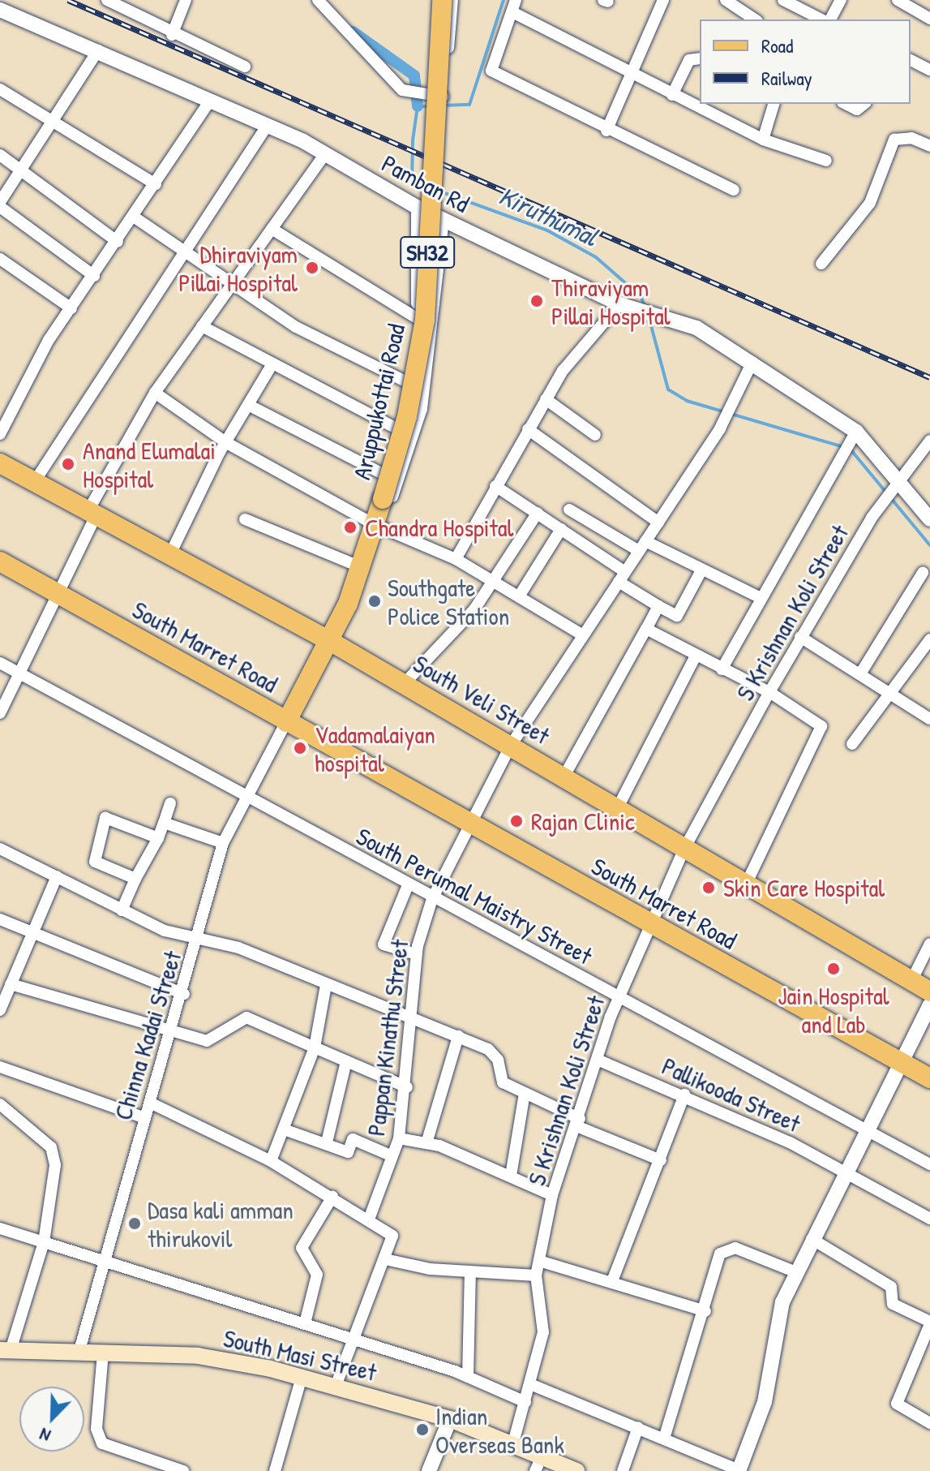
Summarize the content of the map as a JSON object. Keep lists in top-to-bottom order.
{
  "streets": {
    "main road": [
      "SH32",
      "Aruppukottai Road",
      "South Marret Road",
      "South Veli Street",
      "South Masi Street"
    ],
    "street": [
      "Pamban Rd",
      "S Krishnan Koli Street",
      "South Perumal Maistry Street",
      "Chinna Kadai Street",
      "Pappan Kinathu Street",
      "Pallikooda Street"
    ]
  },
  "crossings": [
    ["Pamban Rd", "S Krishnan Koli Street"],
    ["Pamban Rd", "Pappan Kinathu Street"],
    ["Aruppukottai Road", "South Marret Road"],
    ["Aruppukottai Road", "South Veli Street"],
    ["Aruppukottai Road", "Chinna Kadai Street"],
    ["S Krishnan Koli Street", "South Marret Road"],
    ["S Krishnan Koli Street", "South Veli Street"],
    ["S Krishnan Koli Street", "South Perumal Maistry Street"],
    ["S Krishnan Koli Street", "Pallikooda Street"],
    ["S Krishnan Koli Street", "South Masi Street"],
    ["South Marret Road", "Chinna Kadai Street"],
    ["South Marret Road", "Pappan Kinathu Street"],
    ["South Veli Street", "Pappan Kinathu Street"],
    ["South Perumal Maistry Street", "Chinna Kadai Street"],
    ["South Perumal Maistry Street", "Pappan Kinathu Street"],
    ["Chinna Kadai Street", "South Masi Street"]
  ],
  "water": ["Kiruthumal"],
  "places": [
    "Dhiraviyam Pillai Hospital",
    "Thiraviyam Pillai Hospital",
    "Anand Elumalai Hospital",
    "Chandra Hospital",
    "Southgate Police Station",
    "Vadamalaiyan hospital",
    "Rajan Clinic",
    "Skin Care Hospital",
    "Jain Hospital and Lab",
    "Dasa kali amman thirukovil",
    "Indian Overseas Bank"
  ],
  "legend": ["Road", "Railway"],
  "north": "bottom left"
}
